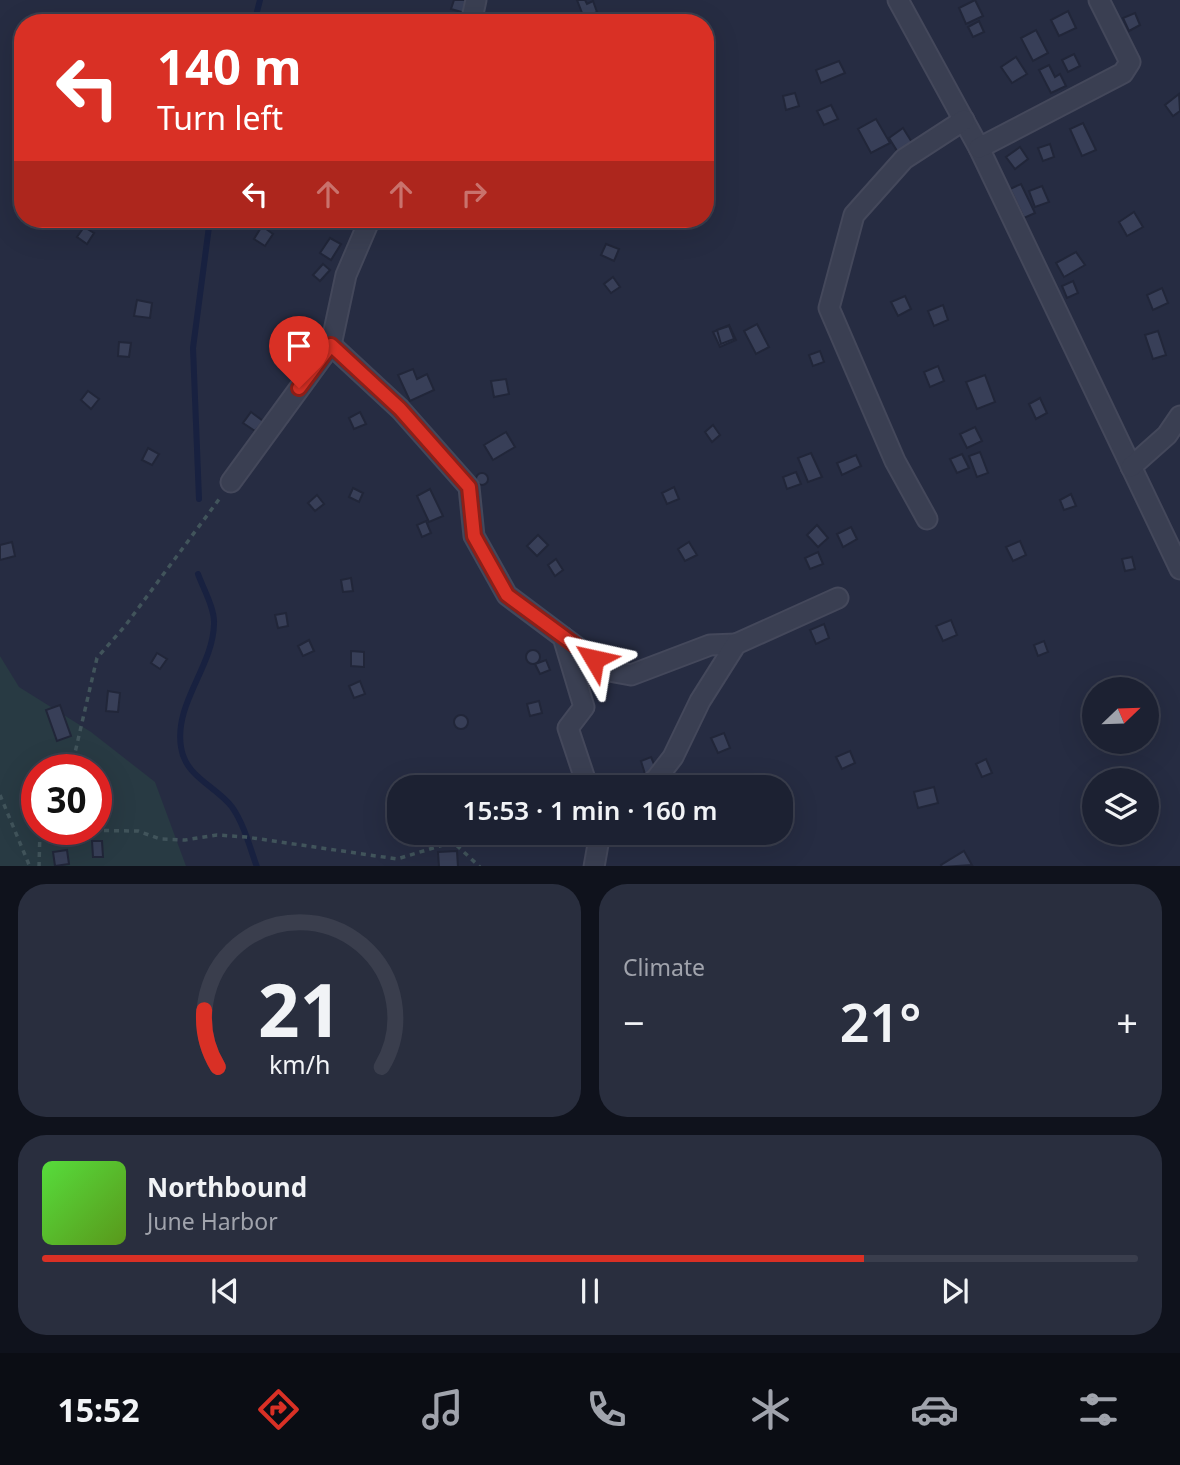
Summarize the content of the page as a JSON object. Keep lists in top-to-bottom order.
{
  "north": "top right",
  "page": {
    "turn": ["140 m", "Turn left"],
    "limit": "30",
    "trip": "15:53 · 1 min · 160 m",
    "tile": "Climate",
    "heat": ["−", "21°", "+"],
    "song": ["Northbound", "June Harbor"],
    "tabs": "15:52",
    "gauge": ["21", "km/h"]
  }
}
